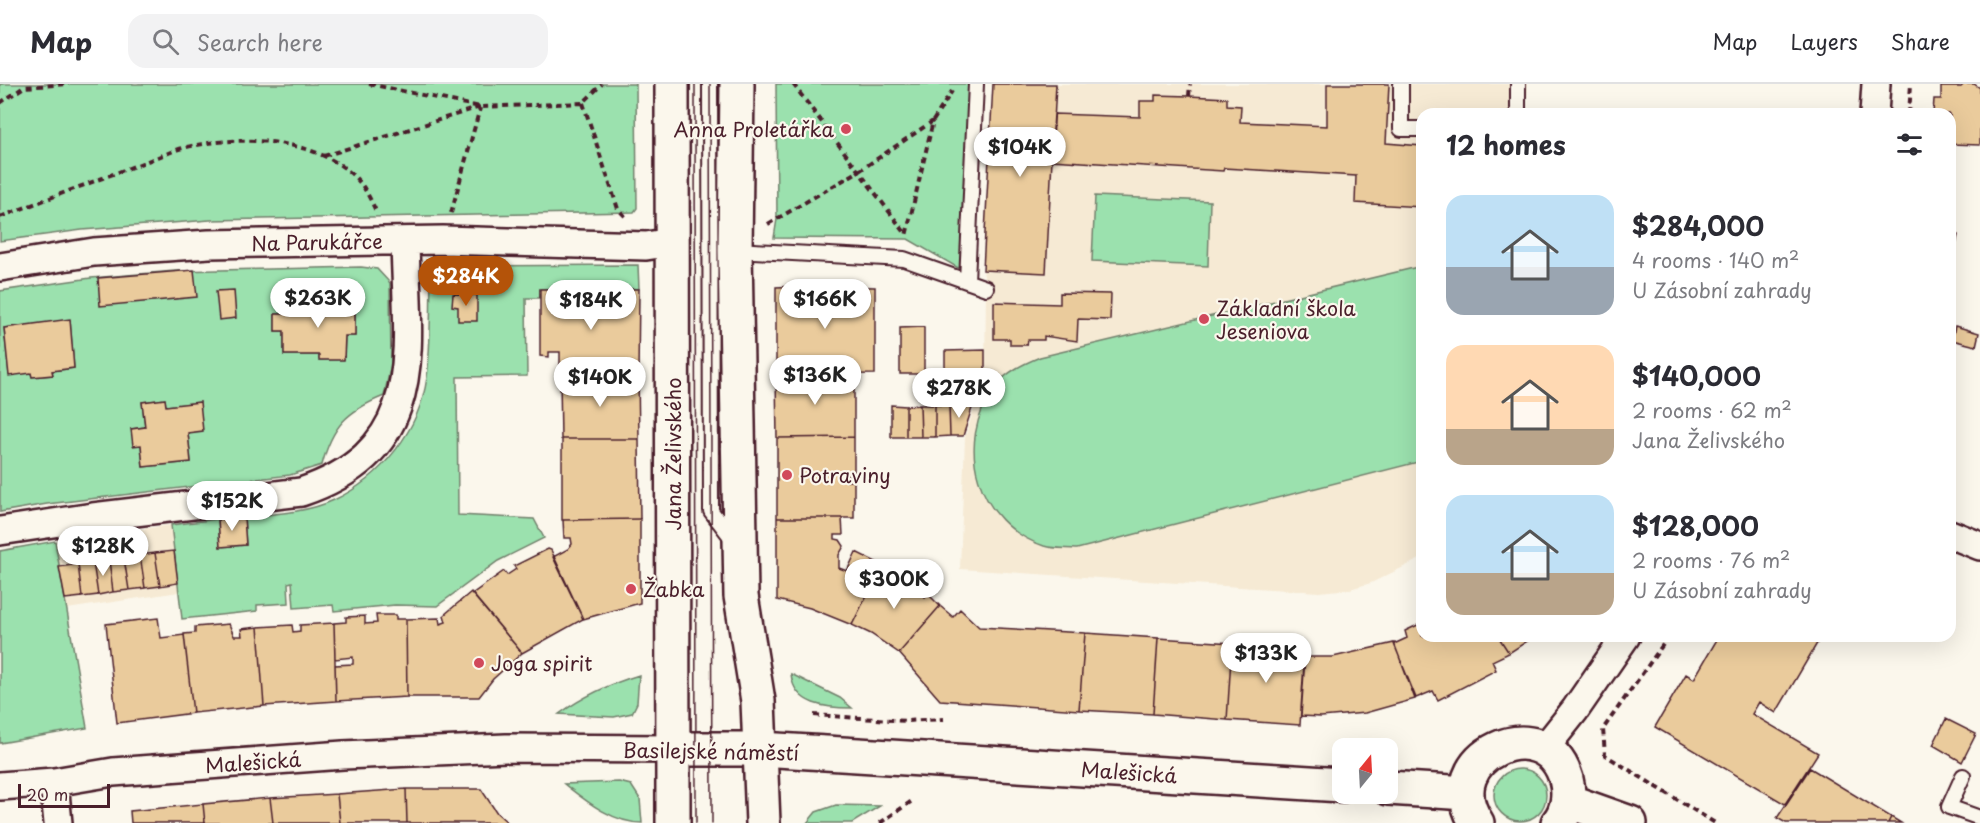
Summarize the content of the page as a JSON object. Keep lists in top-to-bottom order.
{
  "streets": {
    "main road": ["Jana Želivského", "Basilejské náměstí", "Malešická"],
    "street": ["Na Parukářce"]
  },
  "crossings": [
    ["Na Parukářce", "Jana Želivského"],
    ["Jana Želivského", "Basilejské náměstí"],
    ["Basilejské náměstí", "Malešická"]
  ],
  "places": [
    "Anna Proletářka",
    "Základní škola Jeseniova",
    "Potraviny",
    "Žabka",
    "Joga spirit"
  ],
  "scale_bar": "20 m",
  "north": "top",
  "page": {
    "header": "Map",
    "search": "Search here",
    "nav": ["Map", "Layers", "Share"],
    "heading": "12 homes",
    "price": [
      "$104K",
      "$284K",
      "$263K",
      "$166K",
      "$184K",
      "$136K",
      "$140K",
      "$278K",
      "$152K",
      "$128K",
      "$300K",
      "$133K"
    ],
    "list": [
      {
        "name": "$284,000",
        "note": "4 rooms · 140 m² · U Zásobní zahrady"
      },
      {
        "name": "$140,000",
        "note": "2 rooms · 62 m² · Jana Želivského"
      },
      {
        "name": "$128,000",
        "note": "2 rooms · 76 m² · U Zásobní zahrady"
      }
    ],
    "scale": "20 m"
  }
}
